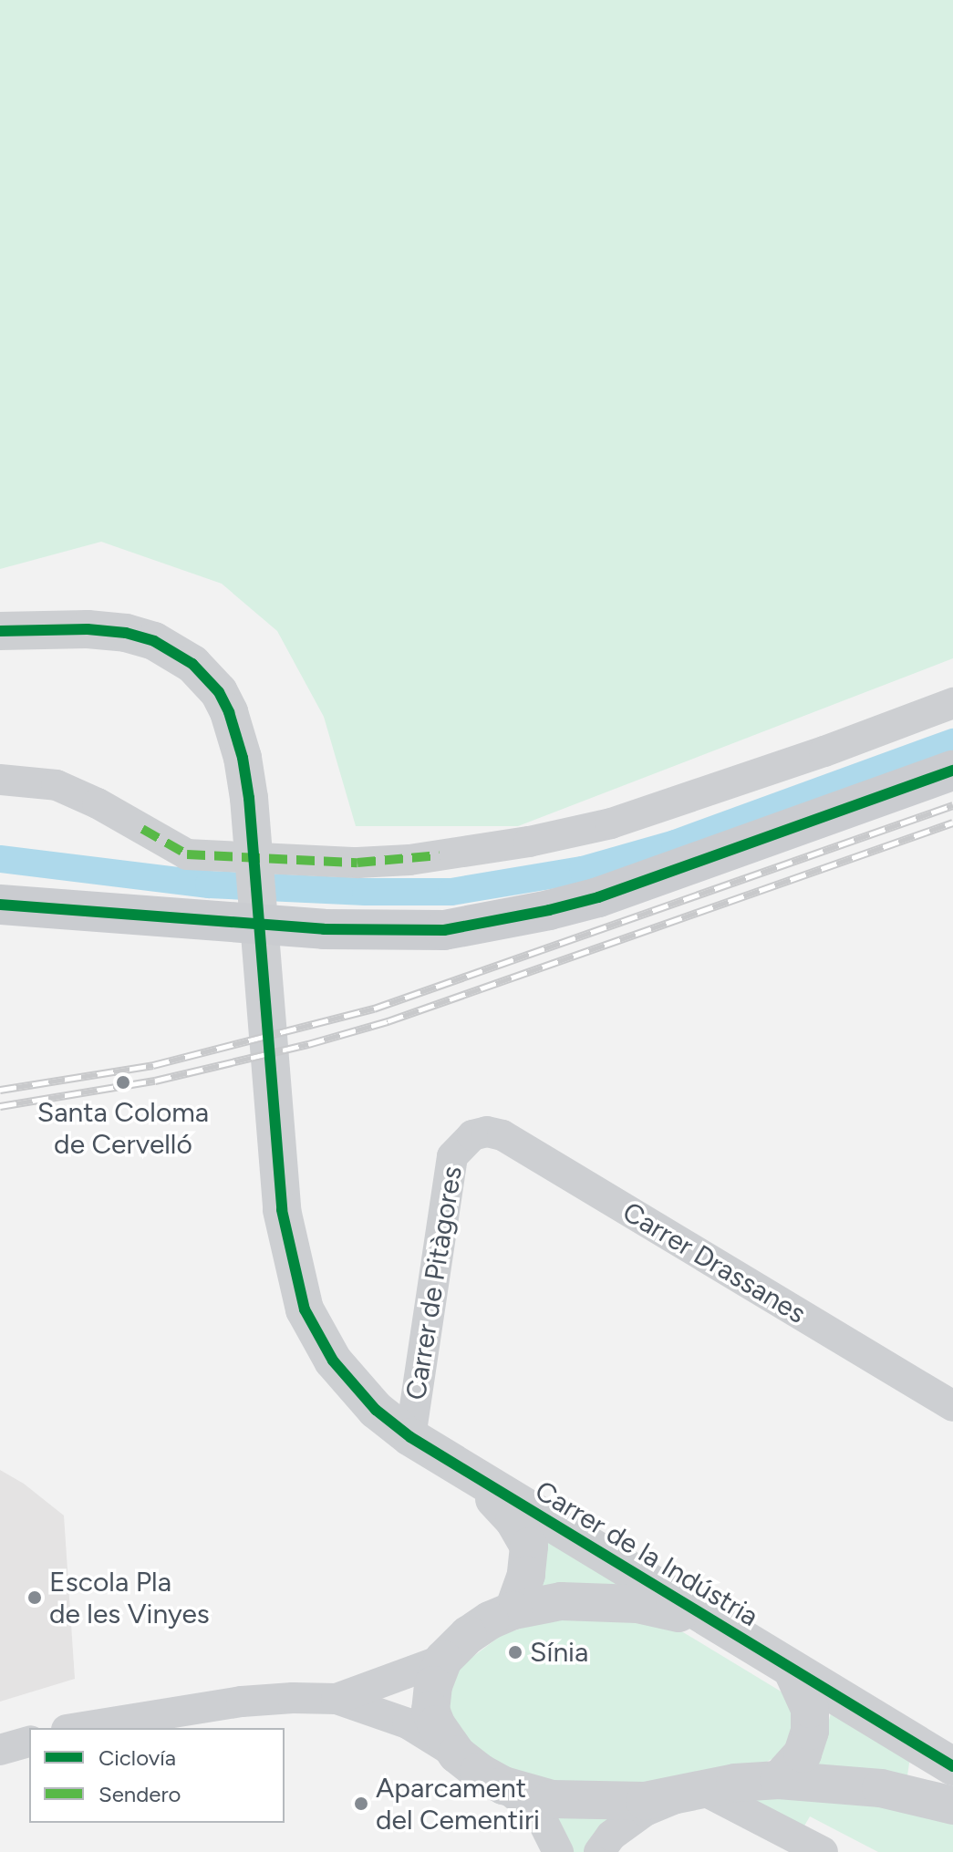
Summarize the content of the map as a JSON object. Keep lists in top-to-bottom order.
{
  "streets": {
    "street": ["Carrer Drassanes", "Carrer de Pitàgores", "Carrer de la Indústria"]
  },
  "crossings": [
    ["Carrer Drassanes", "Carrer de Pitàgores"]
  ],
  "places": [
    "Santa Coloma de Cervelló",
    "Escola Pla de les Vinyes",
    "Sínia",
    "Aparcament del Cementiri"
  ],
  "legend": ["Ciclovía", "Sendero"]
}
